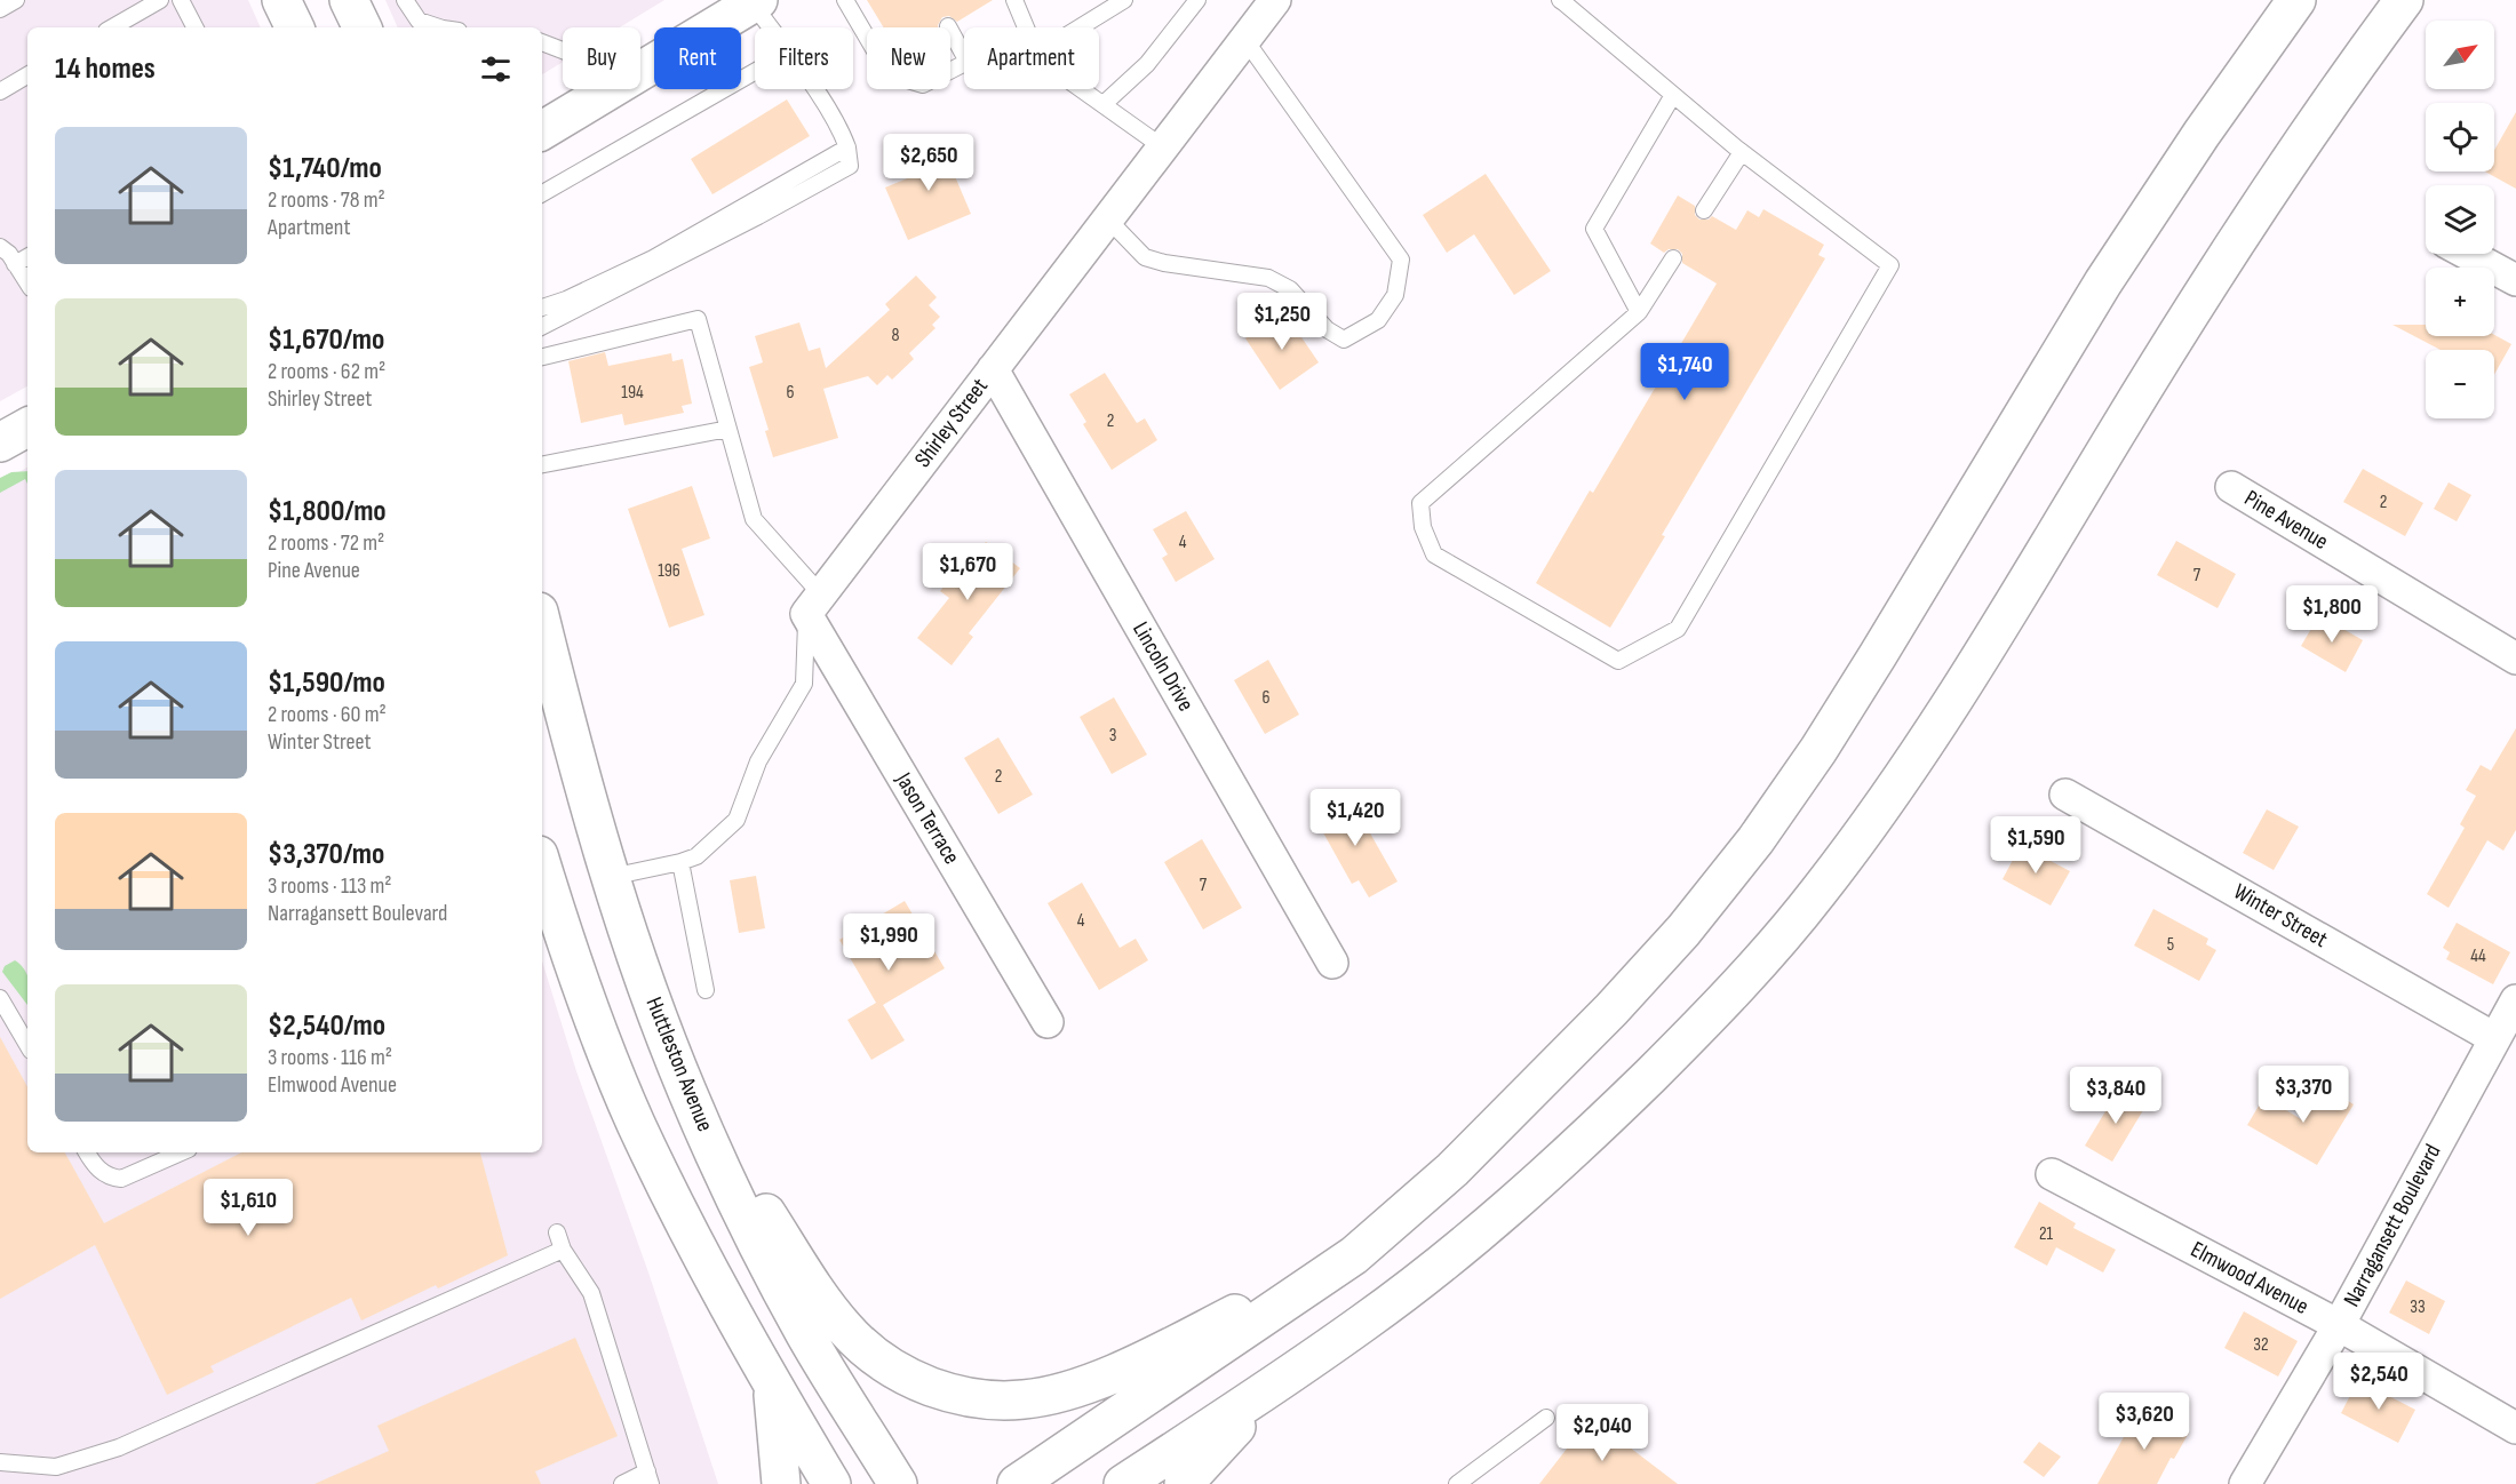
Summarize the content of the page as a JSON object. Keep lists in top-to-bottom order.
{
  "streets": {
    "main road": ["Huttleston Avenue"],
    "street": [
      "Shirley Street",
      "Pine Avenue",
      "Lincoln Drive",
      "Jason Terrace",
      "Winter Street",
      "Narragansett Boulevard",
      "Elmwood Avenue"
    ]
  },
  "crossings": [
    ["Shirley Street", "Lincoln Drive"],
    ["Shirley Street", "Jason Terrace"],
    ["Winter Street", "Narragansett Boulevard"],
    ["Narragansett Boulevard", "Elmwood Avenue"]
  ],
  "house_numbers": [
    "8",
    "194",
    "6",
    "2",
    "2",
    "4",
    "196",
    "7",
    "6",
    "3",
    "2",
    "7",
    "4",
    "5",
    "44",
    "21",
    "33",
    "32"
  ],
  "north": "top right",
  "page": {
    "map_buttons": ["+", "−"],
    "chip": [
      "Buy",
      "Rent",
      "Filters",
      "New",
      "Apartment"
    ],
    "heading": "14 homes",
    "list": [
      {
        "name": "$1,740/mo",
        "note": "2 rooms · 78 m² · Apartment"
      },
      {
        "name": "$1,670/mo",
        "note": "2 rooms · 62 m² · Shirley Street"
      },
      {
        "name": "$1,800/mo",
        "note": "2 rooms · 72 m² · Pine Avenue"
      },
      {
        "name": "$1,590/mo",
        "note": "2 rooms · 60 m² · Winter Street"
      },
      {
        "name": "$3,370/mo",
        "note": "3 rooms · 113 m² · Narragansett Boulevard"
      },
      {
        "name": "$2,540/mo",
        "note": "3 rooms · 116 m² · Elmwood Avenue"
      }
    ],
    "price": [
      "$2,650",
      "$1,250",
      "$1,740",
      "$1,670",
      "$1,800",
      "$1,420",
      "$1,590",
      "$1,990",
      "$3,370",
      "$3,840",
      "$1,610",
      "$2,540",
      "$3,620",
      "$2,040"
    ]
  }
}
